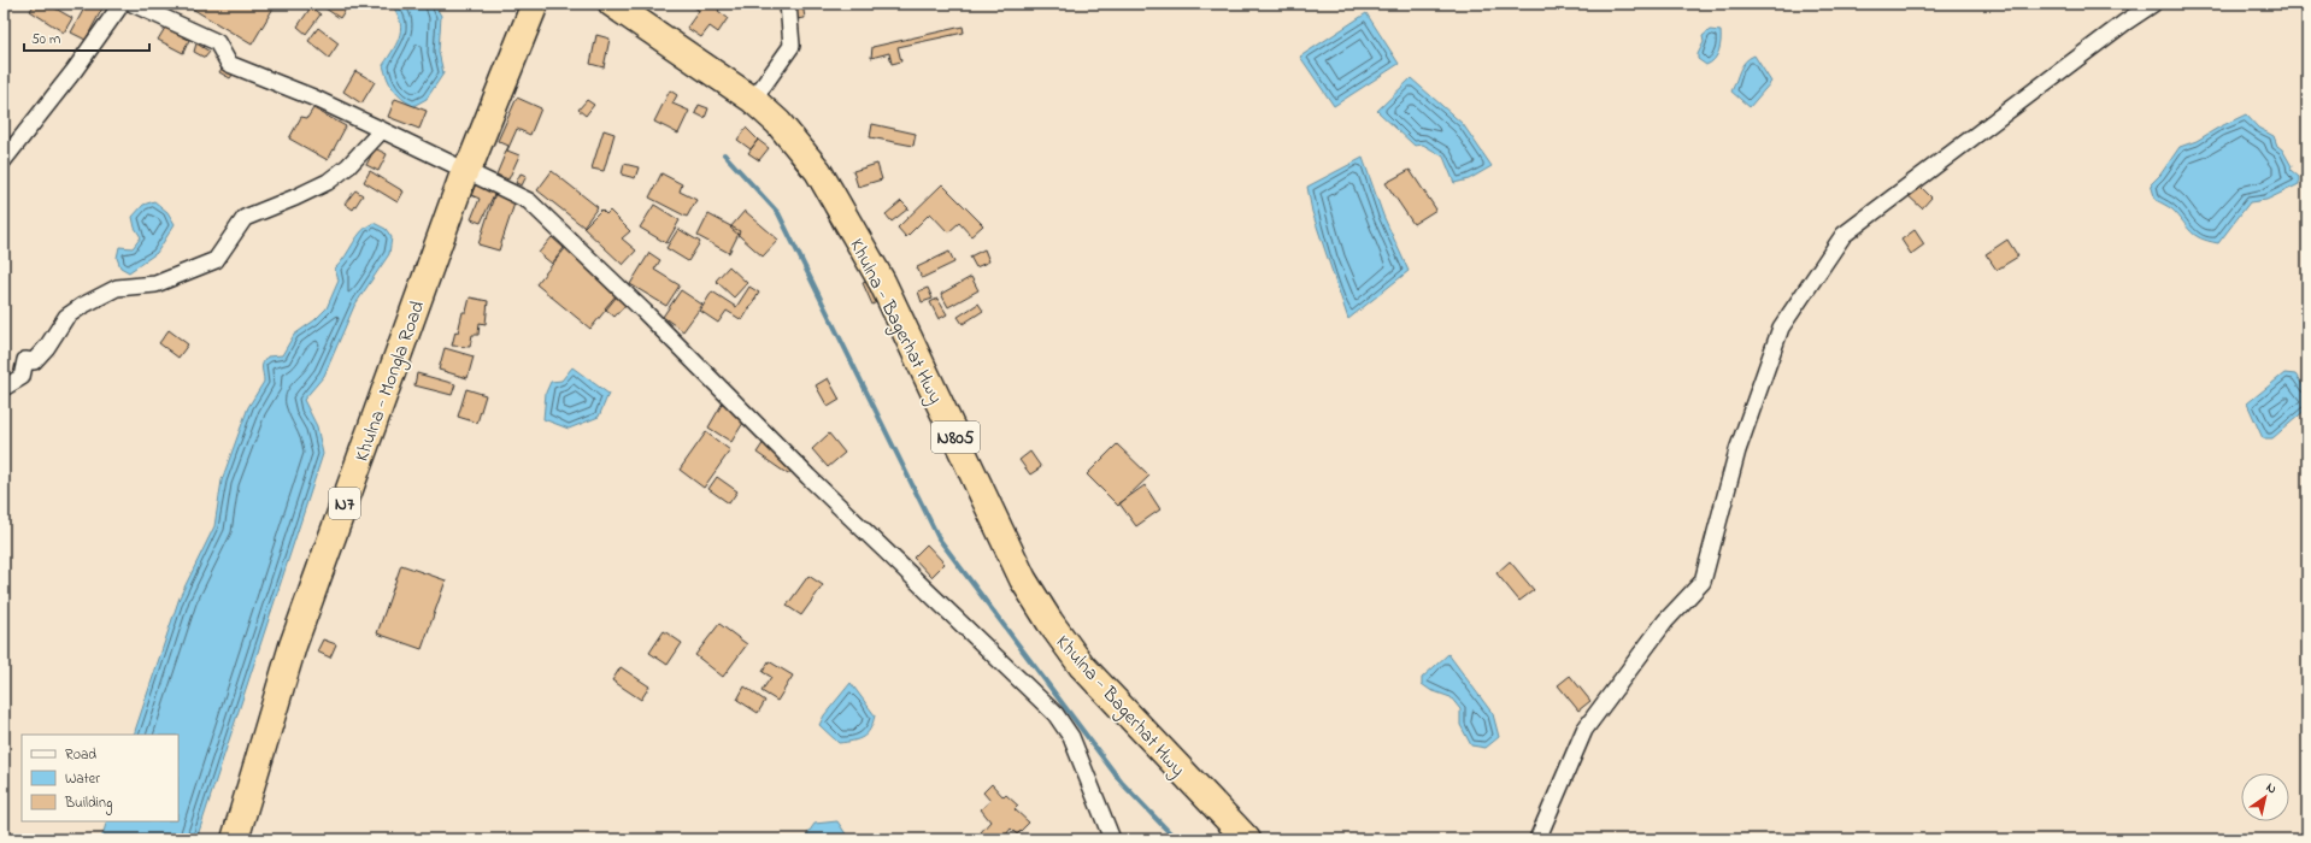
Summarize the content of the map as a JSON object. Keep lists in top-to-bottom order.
{
  "streets": {
    "highway": [
      "Khulna - Bagerhat Hwy",
      "Khulna - Mongla Road",
      "N805",
      "N7"
    ]
  },
  "legend": ["Road", "Water", "Building"],
  "scale_bar": "50 m",
  "north": "top right"
}
